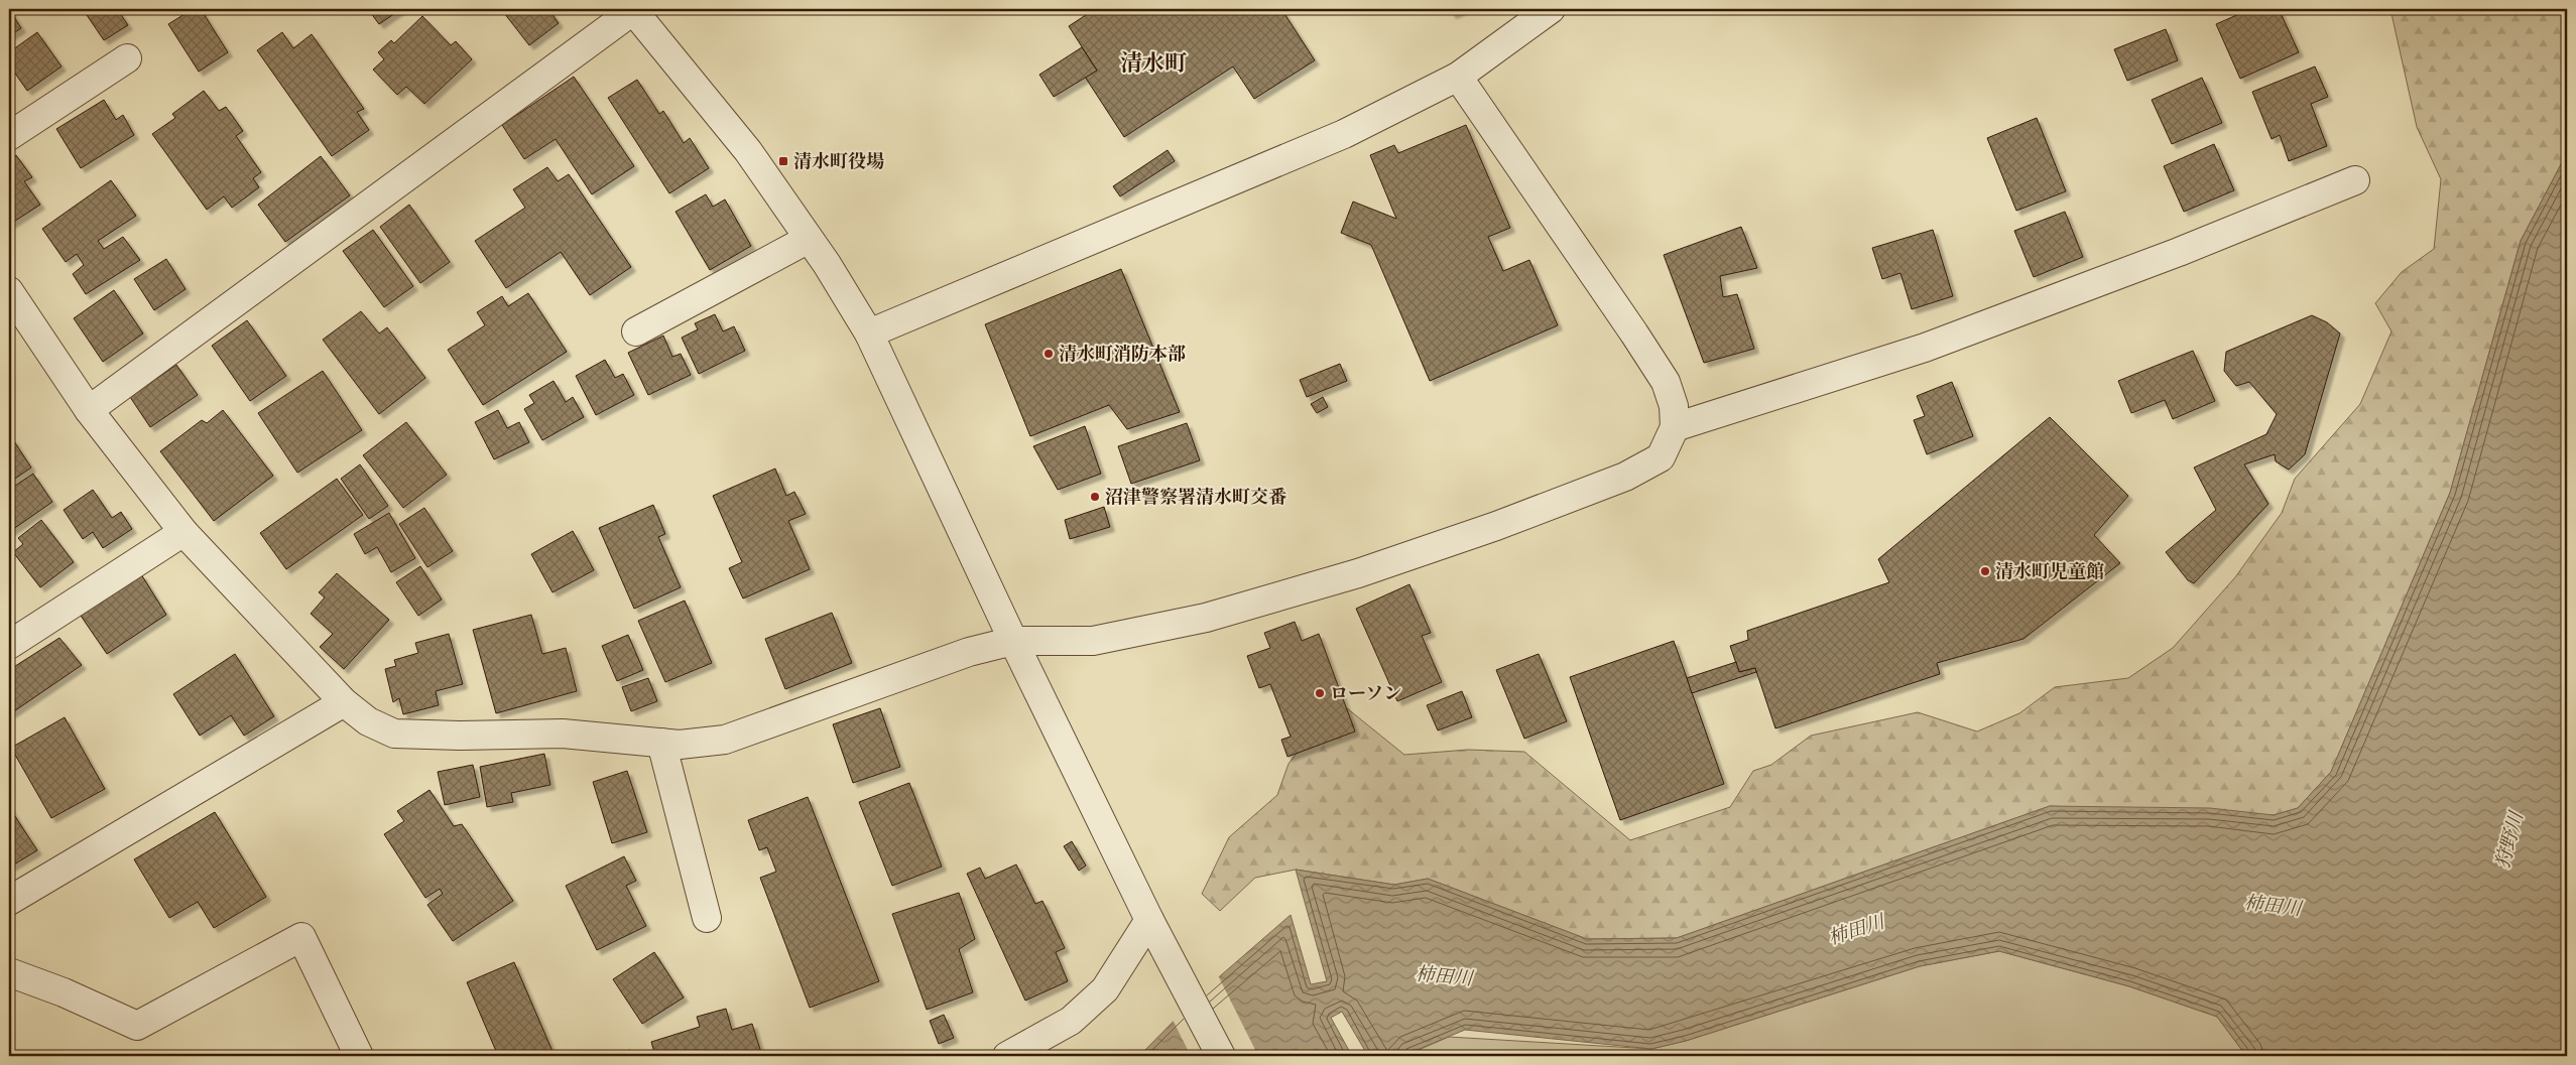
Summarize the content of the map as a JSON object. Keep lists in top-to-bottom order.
{
  "districts": ["清水町"],
  "water": ["狩野川", "柿田川"],
  "places": {
    "transit": ["清水町役場"],
    "other": [
      "清水町消防本部",
      "沼津警察署清水町交番",
      "清水町児童館",
      "ローソン"
    ]
  }
}
